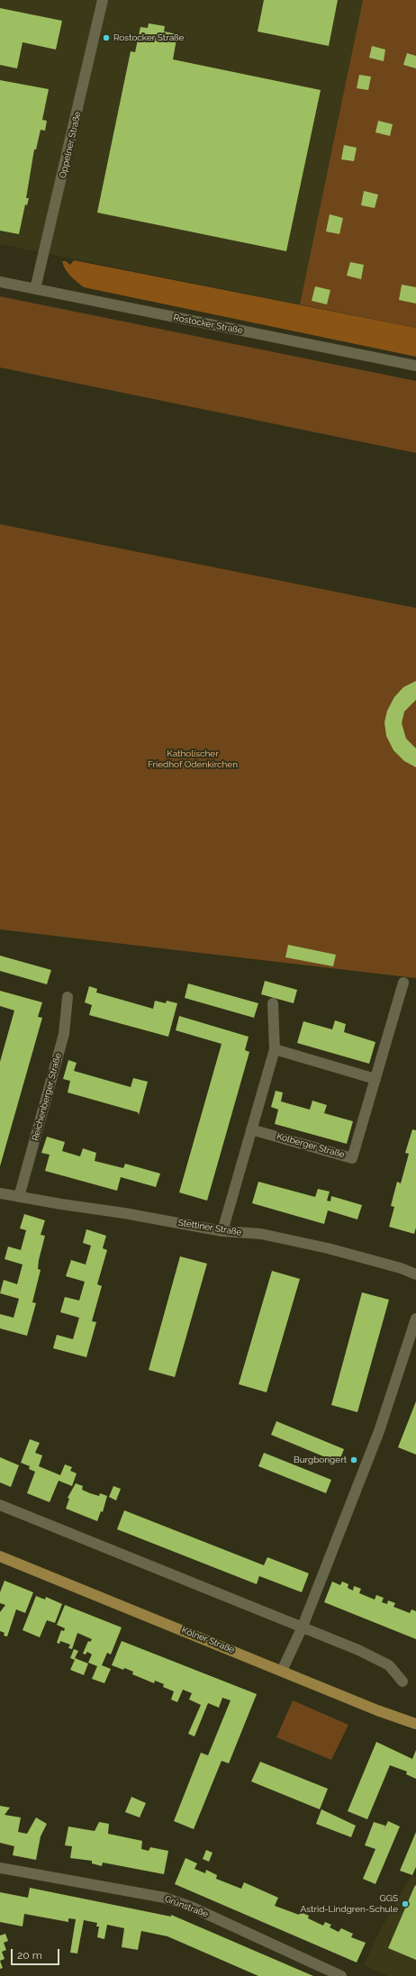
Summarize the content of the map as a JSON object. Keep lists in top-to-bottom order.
{
  "streets": {
    "main road": ["Kölner Straße"],
    "street": [
      "Oppelner Straße",
      "Rostocker Straße",
      "Reichenberger Straße",
      "Kolberger Straße",
      "Stettiner Straße",
      "Grünstraße"
    ]
  },
  "crossings": [
    ["Oppelner Straße", "Rostocker Straße"],
    ["Reichenberger Straße", "Stettiner Straße"]
  ],
  "parks": ["Katholischer Friedhof Odenkirchen"],
  "places": ["Rostocker Straße", "Burgbongert", "GGS Astrid-Lindgren-Schule"],
  "scale_bar": "20 m"
}
